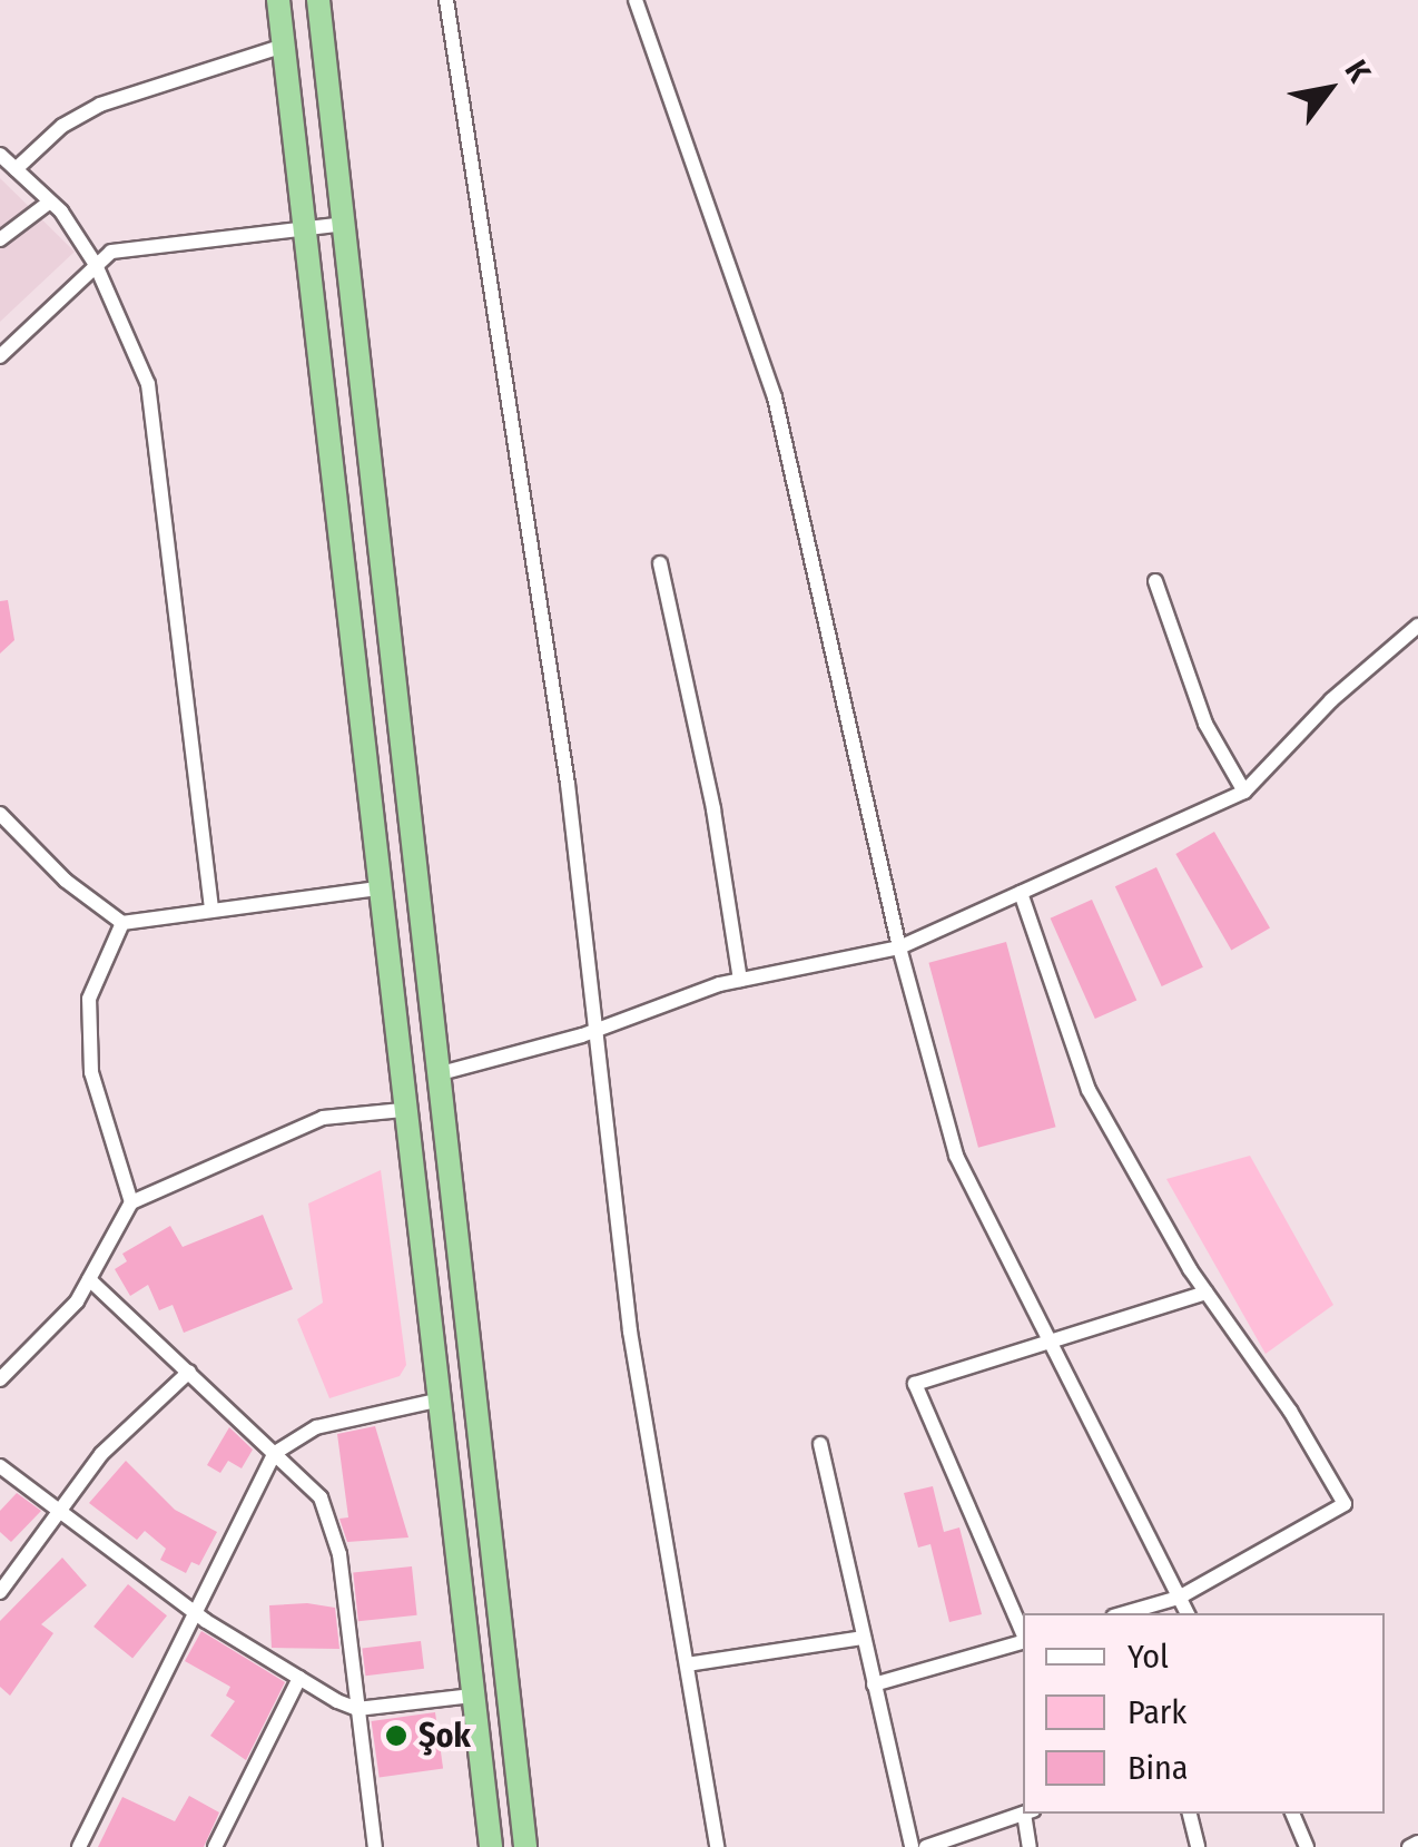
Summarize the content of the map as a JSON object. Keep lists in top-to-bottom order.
{
  "places": ["Şok"],
  "legend": ["Yol", "Park", "Bina"],
  "north": "top right"
}
